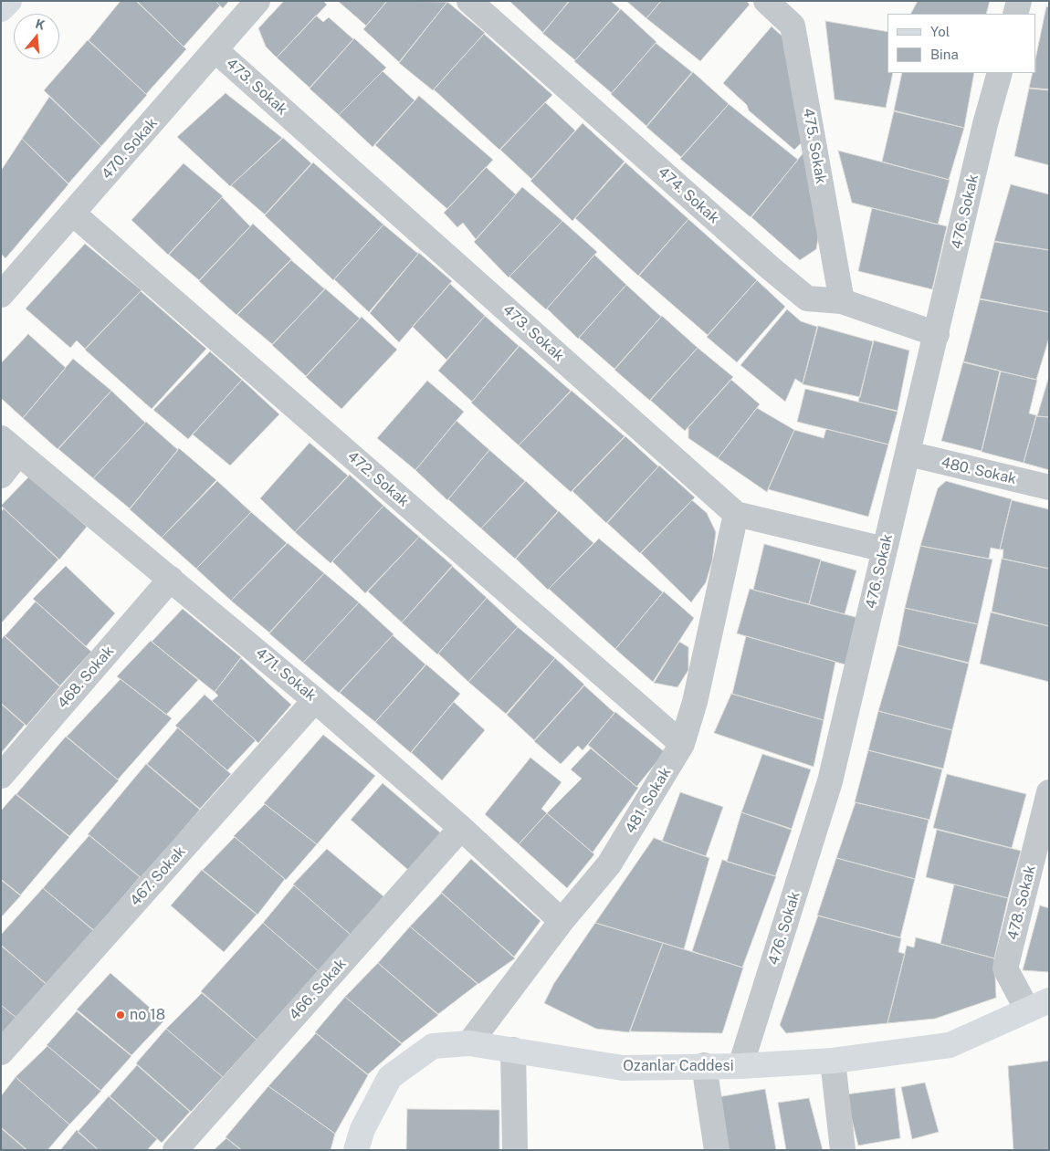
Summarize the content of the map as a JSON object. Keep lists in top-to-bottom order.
{
  "streets": {
    "main road": ["Ozanlar Caddesi"],
    "street": [
      "473. Sokak",
      "475. Sokak",
      "470. Sokak",
      "474. Sokak",
      "476. Sokak",
      "480. Sokak",
      "472. Sokak",
      "471. Sokak",
      "468. Sokak",
      "481. Sokak",
      "467. Sokak",
      "478. Sokak",
      "466. Sokak"
    ]
  },
  "crossings": [
    ["473. Sokak", "470. Sokak"],
    ["473. Sokak", "476. Sokak"],
    ["473. Sokak", "481. Sokak"],
    ["475. Sokak", "474. Sokak"],
    ["470. Sokak", "472. Sokak"],
    ["474. Sokak", "476. Sokak"],
    ["476. Sokak", "480. Sokak"],
    ["476. Sokak", "Ozanlar Caddesi"],
    ["472. Sokak", "481. Sokak"],
    ["471. Sokak", "468. Sokak"],
    ["471. Sokak", "481. Sokak"],
    ["471. Sokak", "467. Sokak"],
    ["471. Sokak", "466. Sokak"],
    ["481. Sokak", "Ozanlar Caddesi"],
    ["478. Sokak", "Ozanlar Caddesi"]
  ],
  "places": ["no 18"],
  "legend": ["Yol", "Bina"],
  "north": "top"
}
